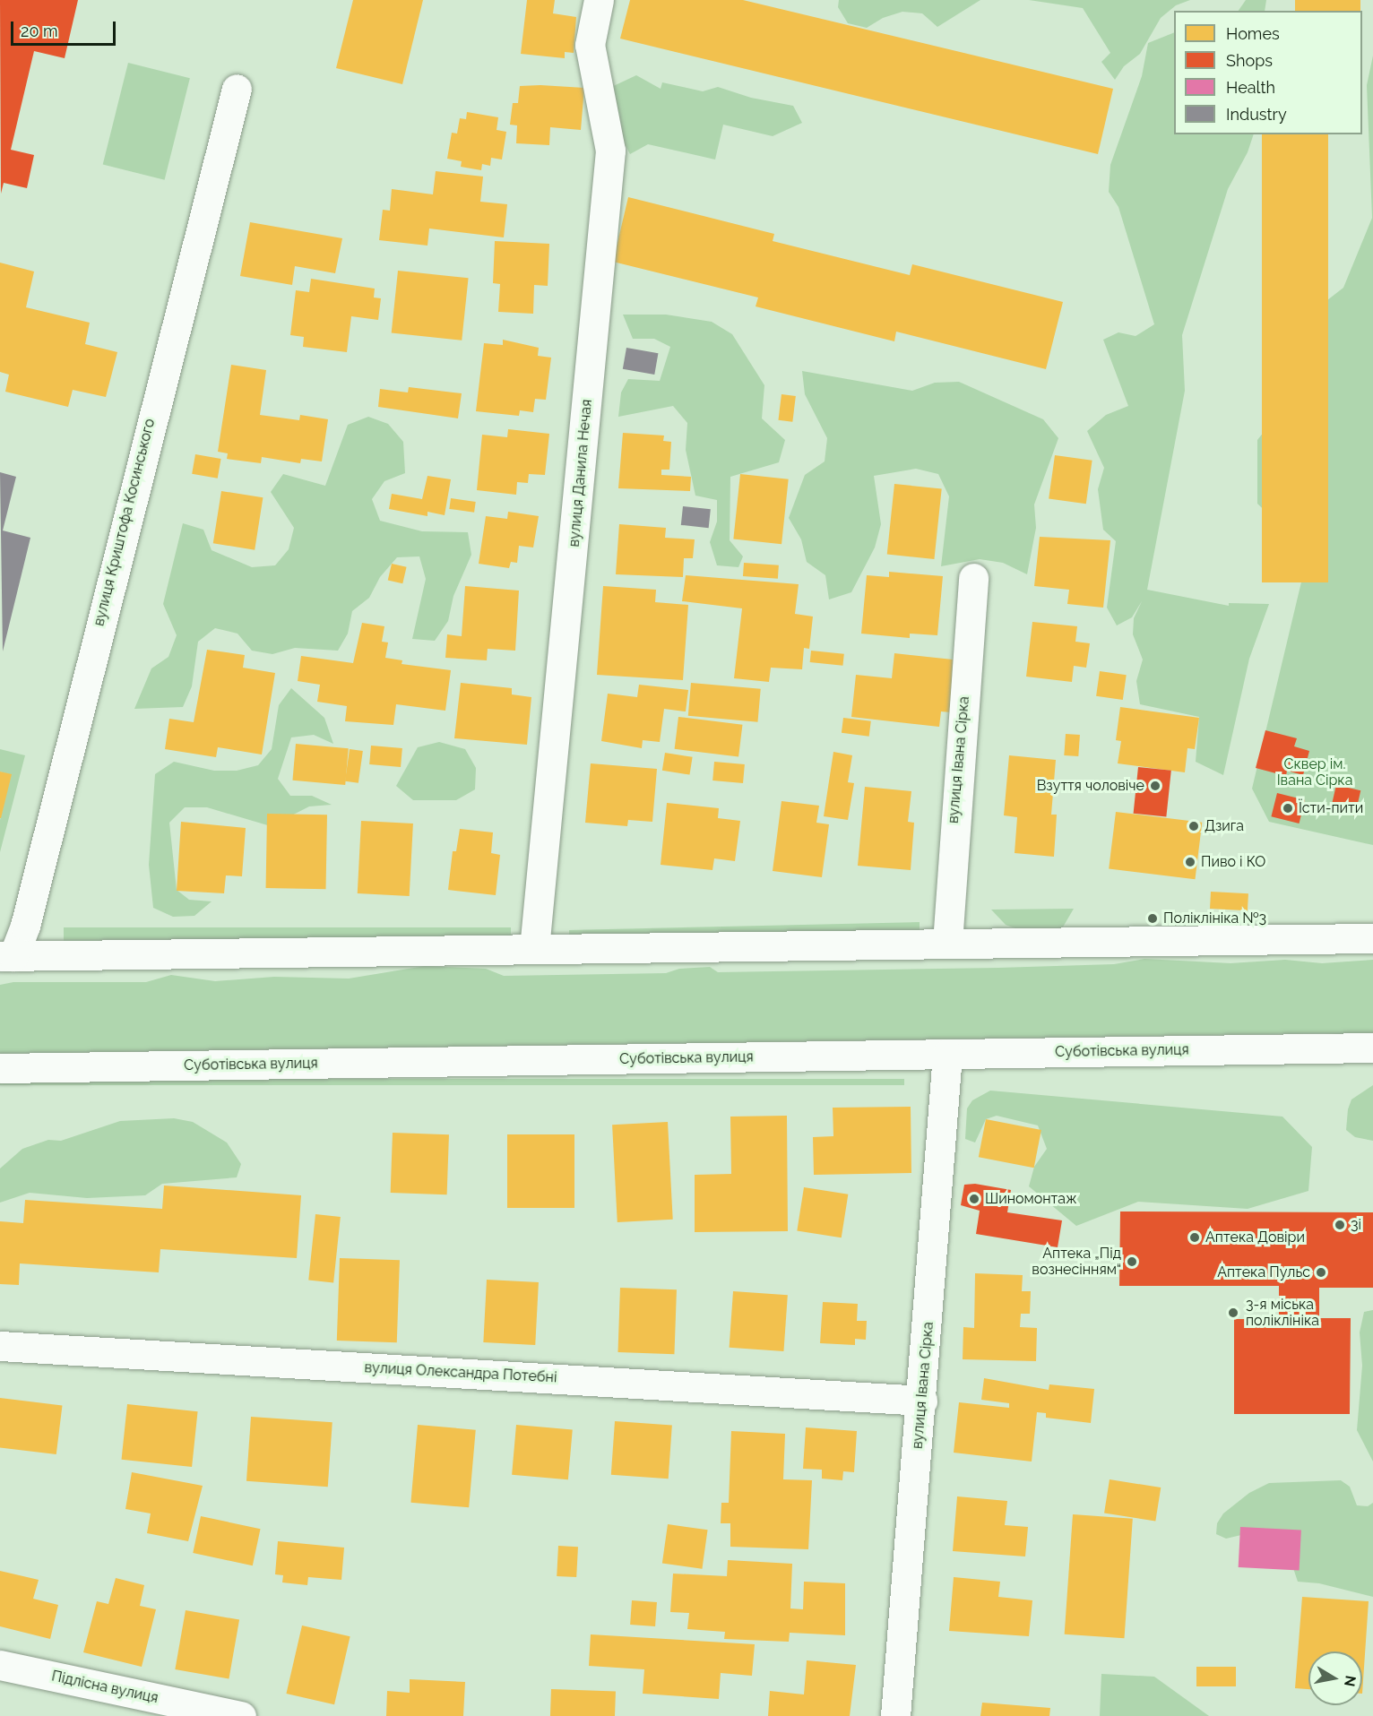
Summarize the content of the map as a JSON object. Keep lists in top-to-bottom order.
{
  "streets": {
    "street": [
      "вулиця Данила Нечая",
      "вулиця Криштофа Косинського",
      "вулиця Івана Сірка",
      "Суботівська вулиця",
      "вулиця Олександра Потебні",
      "Підлісна вулиця"
    ]
  },
  "crossings": [
    ["вулиця Івана Сірка", "Суботівська вулиця"],
    ["вулиця Івана Сірка", "вулиця Олександра Потебні"]
  ],
  "parks": ["Сквер ім. Івана Сірка"],
  "places": [
    "Взуття чоловіче",
    "Їсти-пити",
    "Дзига",
    "Пиво і КО",
    "Поліклініка №3",
    "Шиномонтаж",
    "3і",
    "Аптека Довіри",
    "Аптека „Під вознесінням“",
    "Аптека Пульс",
    "3-я міська поліклініка"
  ],
  "legend": [
    "Homes",
    "Shops",
    "Health",
    "Industry"
  ],
  "scale_bar": "20 m",
  "north": "right"
}
